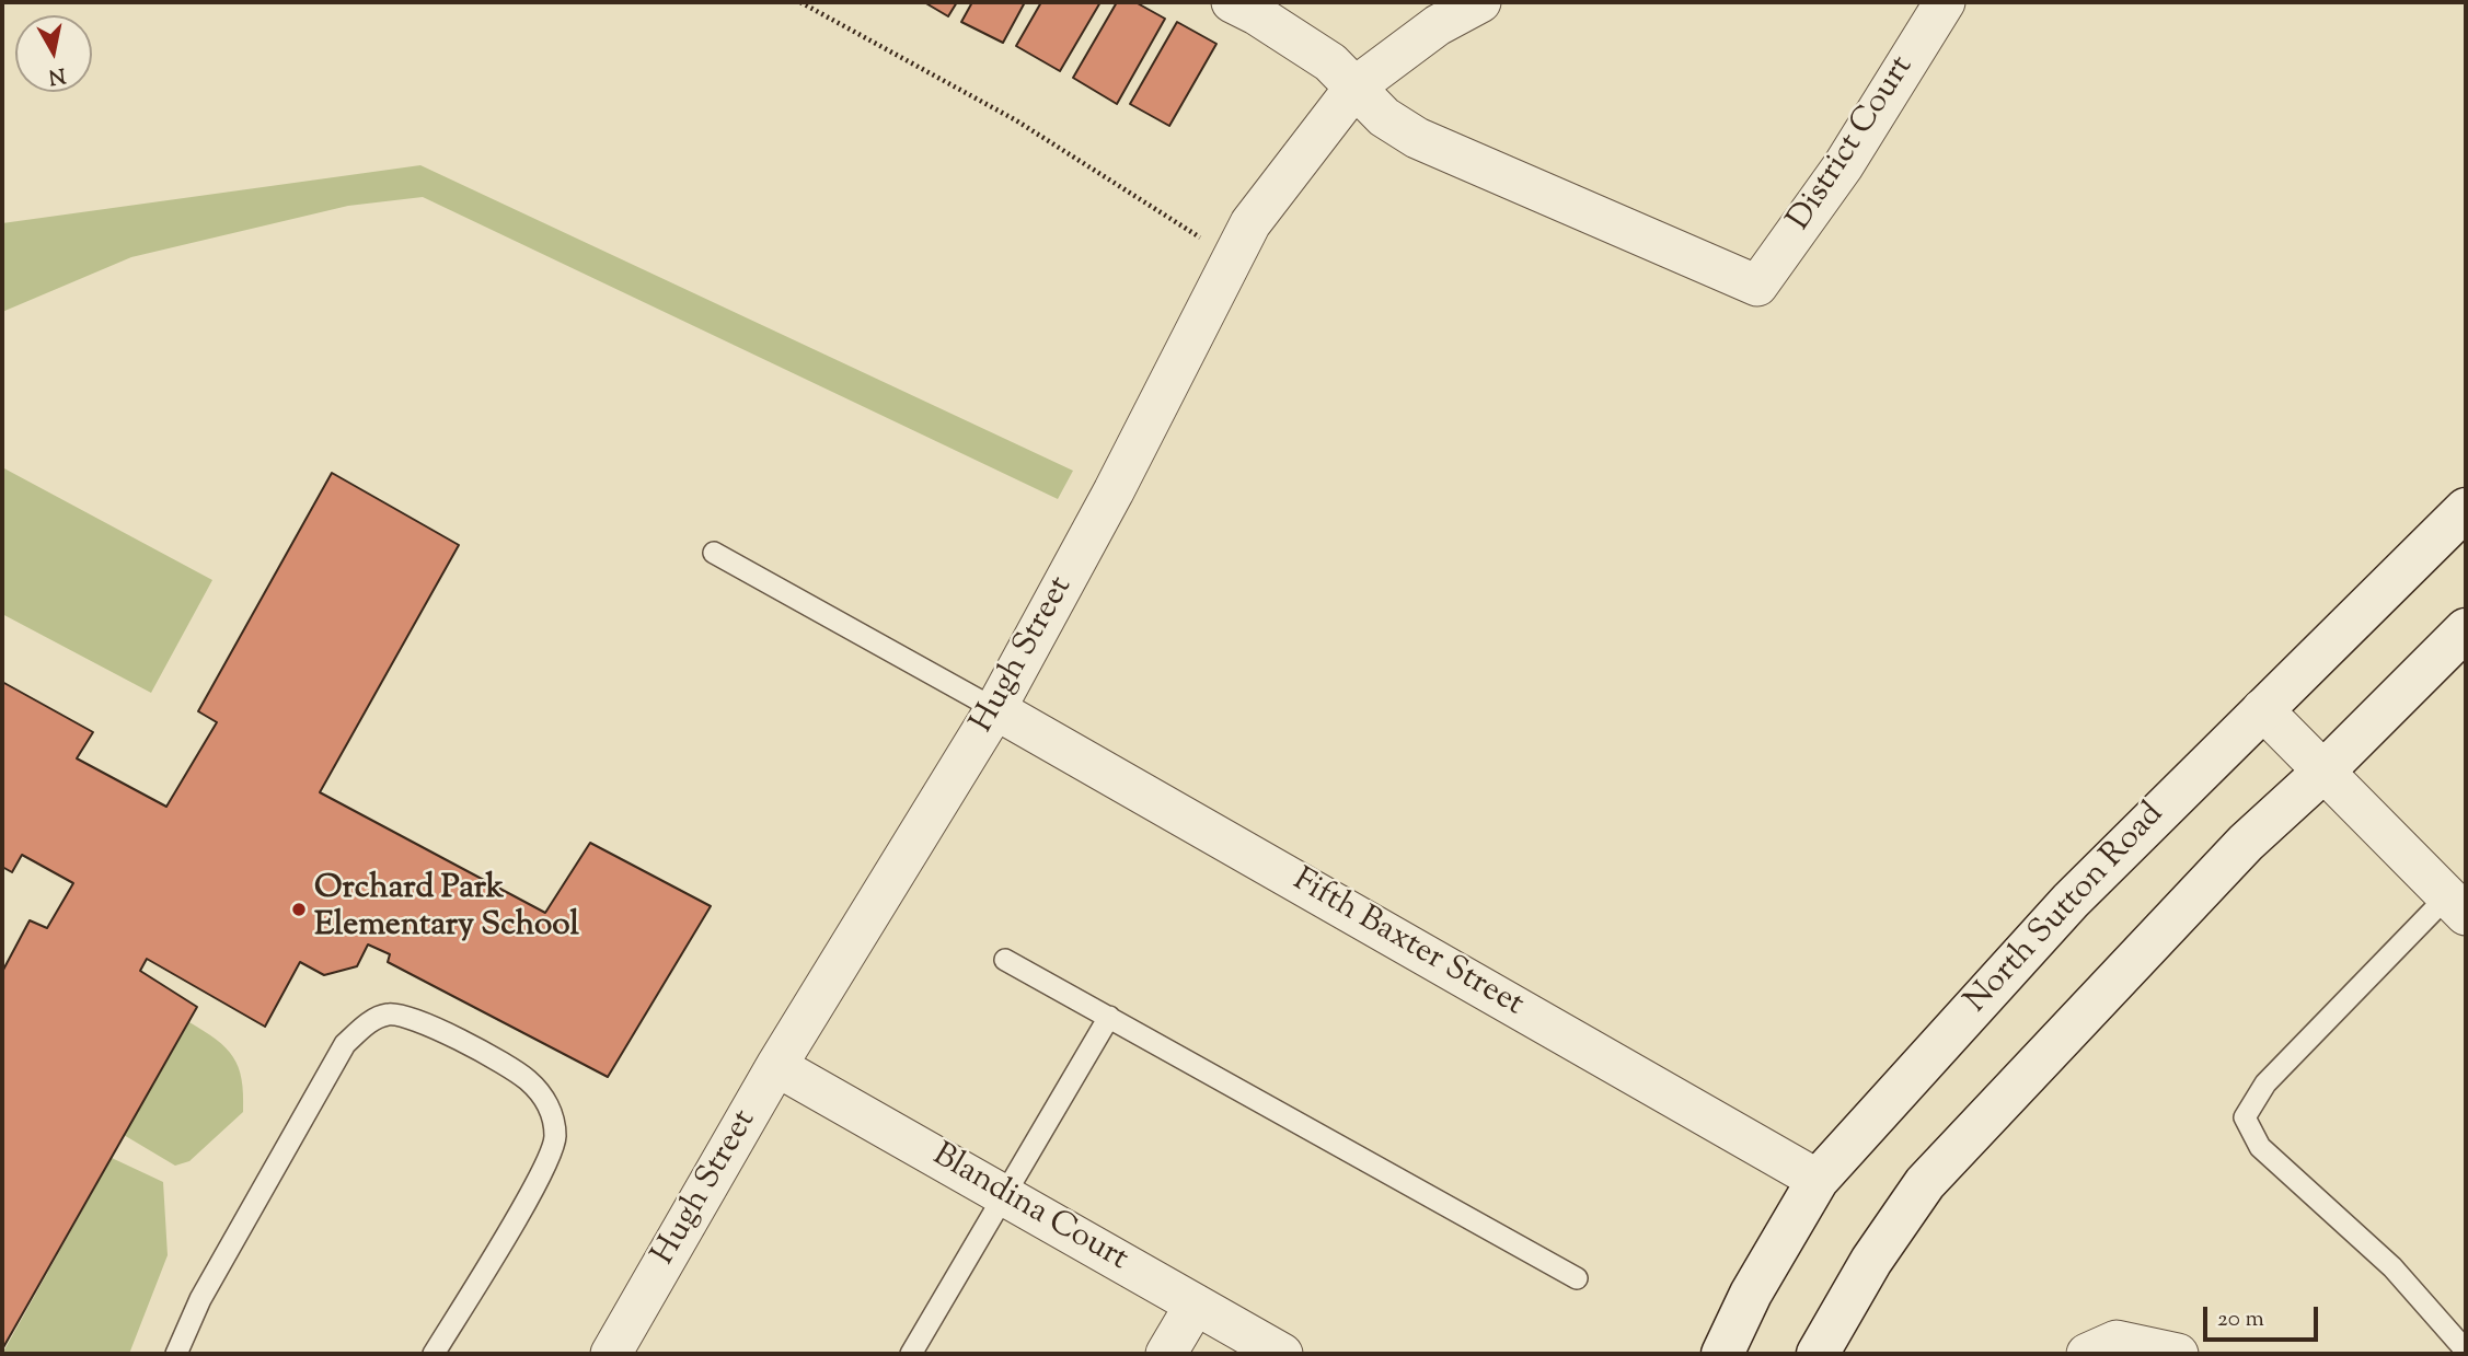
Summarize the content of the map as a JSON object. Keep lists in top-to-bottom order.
{
  "streets": {
    "main road": ["North Sutton Road"],
    "street": [
      "District Court",
      "Hugh Street",
      "Fifth Baxter Street",
      "Blandina Court"
    ]
  },
  "crossings": [
    ["District Court", "Hugh Street"],
    ["Hugh Street", "Fifth Baxter Street"],
    ["Hugh Street", "Blandina Court"],
    ["North Sutton Road", "Fifth Baxter Street"]
  ],
  "places": ["Orchard Park Elementary School"],
  "scale_bar": "20 m",
  "north": "bottom"
}
